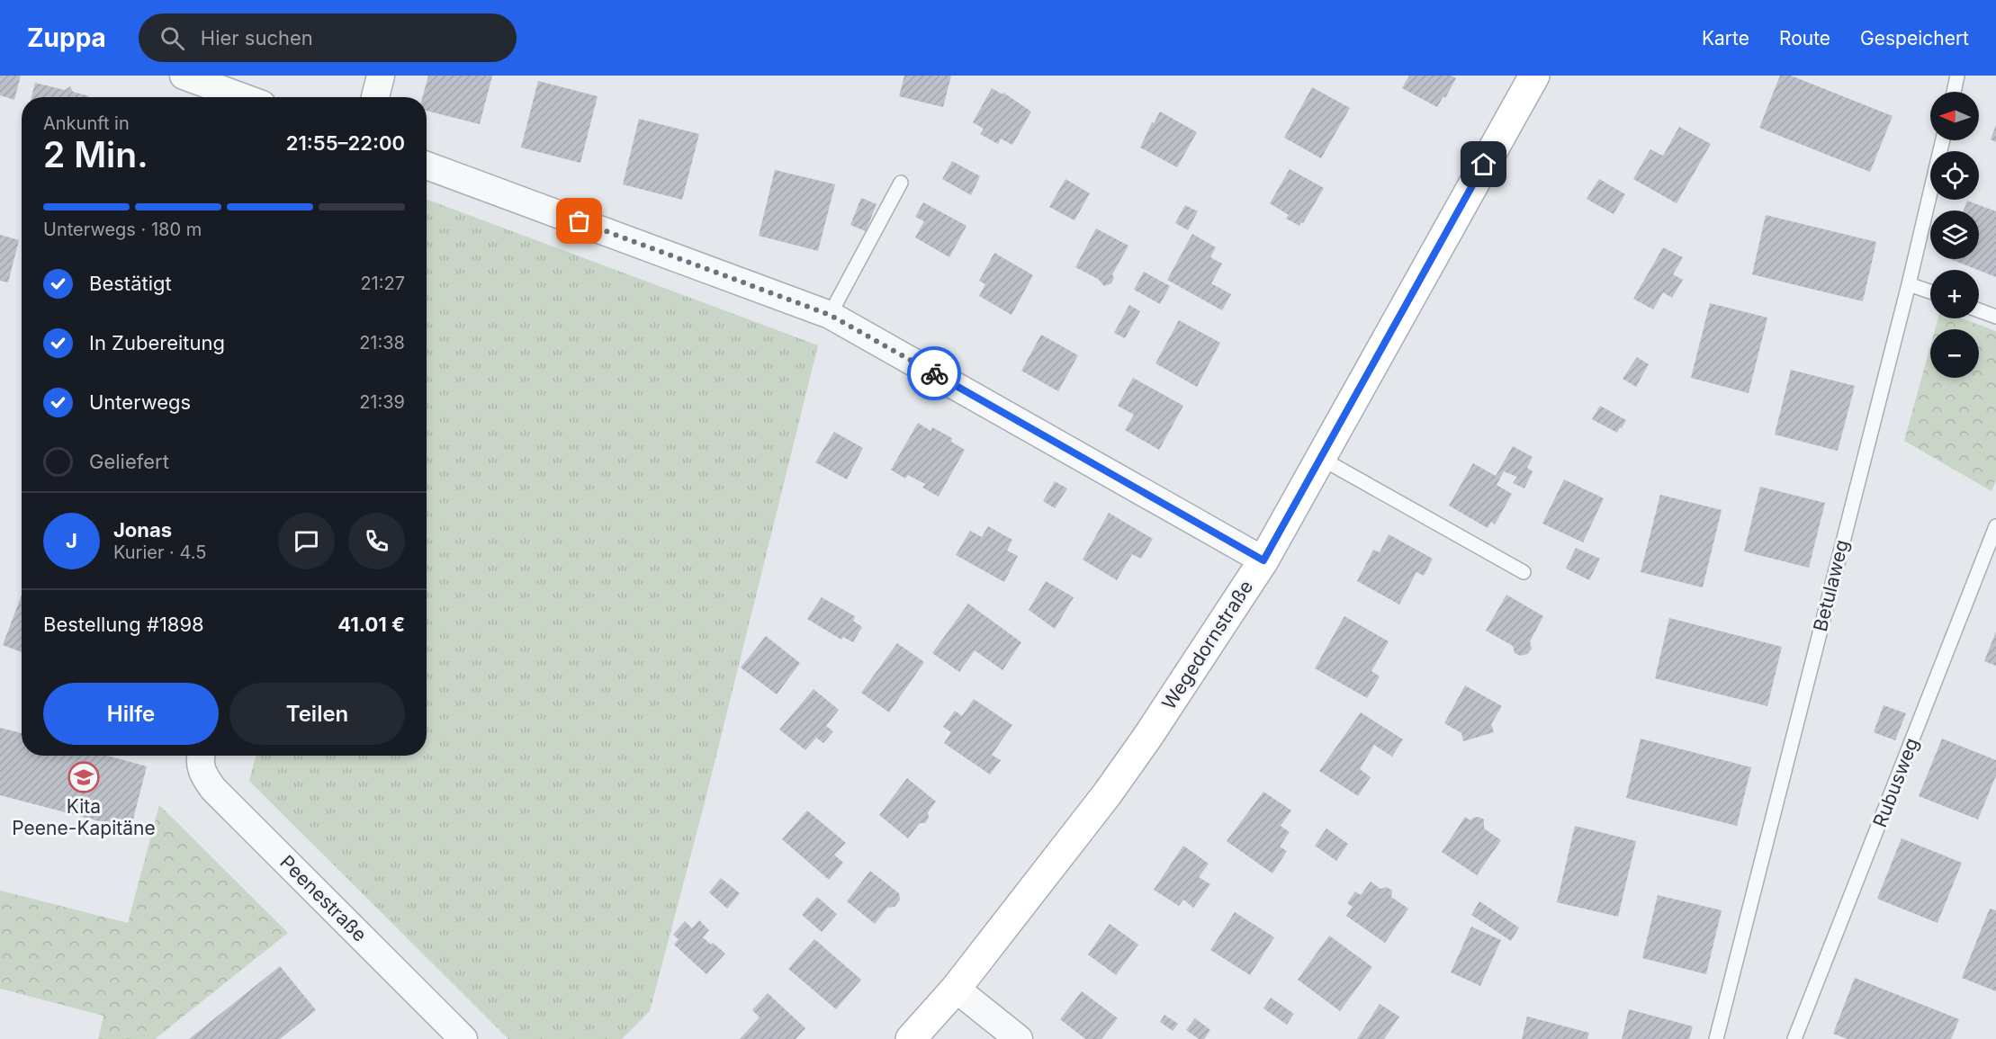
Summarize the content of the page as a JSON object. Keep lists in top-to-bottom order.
{
  "streets": {
    "street": ["Wegedornstraße", "Peenestraße"],
    "lane": ["Betulaweg", "Rubusweg"]
  },
  "places": {
    "school or university": ["Kita Peene-Kapitäne"]
  },
  "north": "left",
  "page": {
    "header": "Zuppa",
    "search": "Hier suchen",
    "nav": ["Karte", "Route", "Gespeichert"],
    "map_buttons": ["+", "−"],
    "heading": ["2 Min.", "Ankunft in", "21:55–22:00"],
    "panel": [
      "Jonas",
      "Kurier · 4.5",
      "Bestellung #1898",
      "41.01 €"
    ],
    "bar": "Unterwegs · 180 m",
    "list": [
      ["Bestätigt", "21:27"],
      ["In Zubereitung", "21:38"],
      ["Unterwegs", "21:39"],
      "Geliefert"
    ],
    "round": "J",
    "buttons": ["Hilfe", "Teilen"]
  }
}
